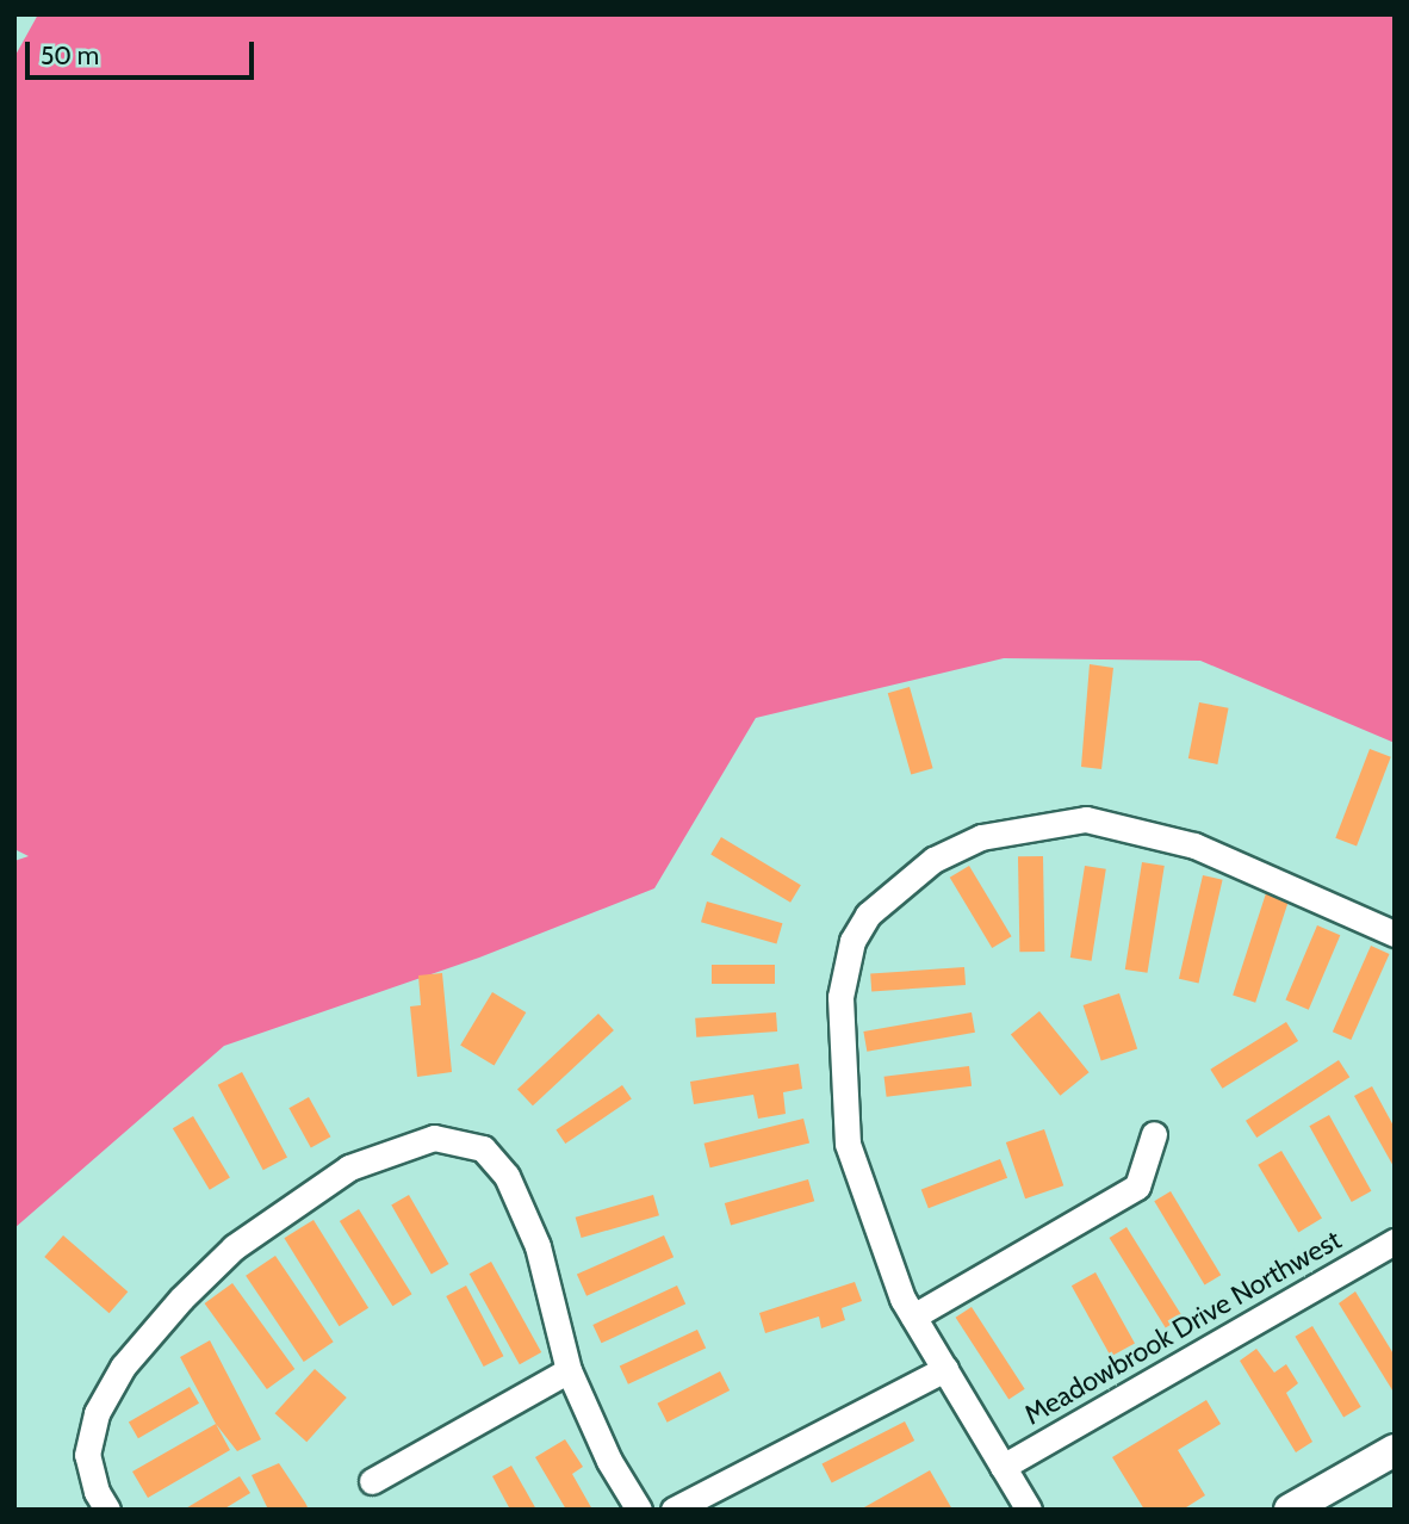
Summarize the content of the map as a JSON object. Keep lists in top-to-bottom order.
{
  "streets": {
    "street": ["Meadowbrook Drive Northwest"]
  },
  "scale_bar": "50 m"
}
